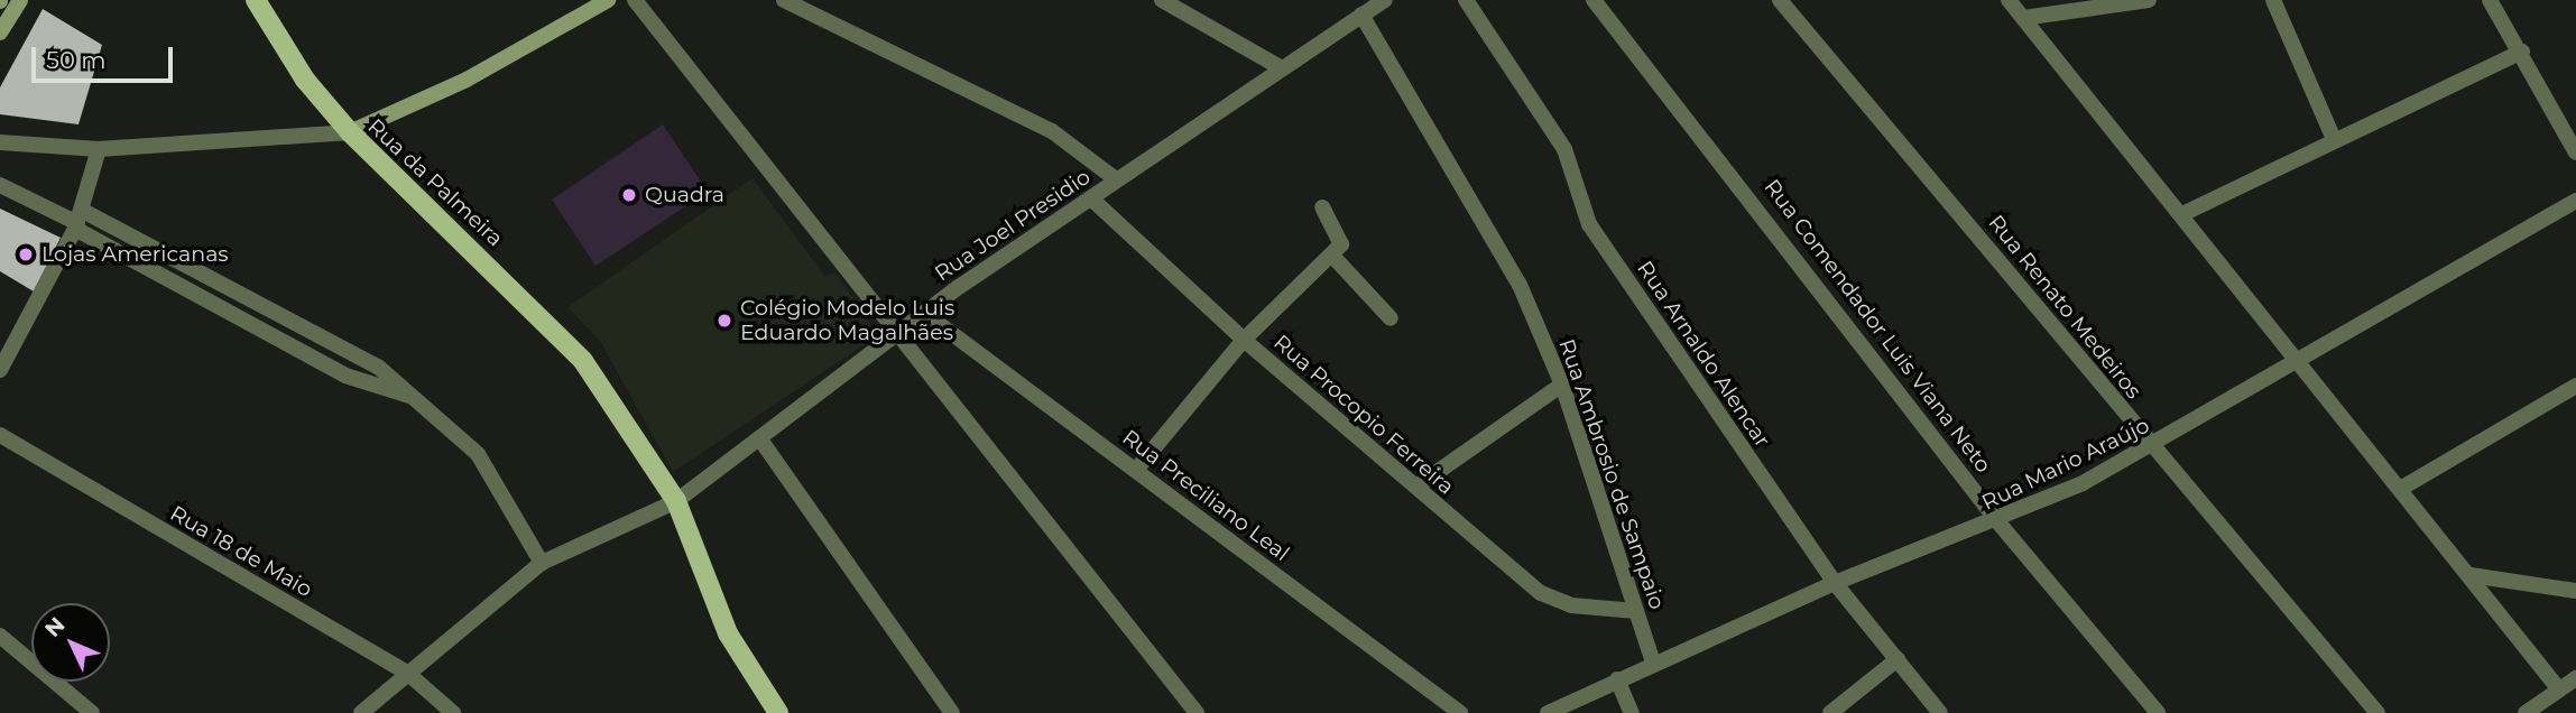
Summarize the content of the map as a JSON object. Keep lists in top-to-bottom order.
{
  "streets": {
    "main road": ["Rua da Palmeira"],
    "street": [
      "Rua Joel Presidio",
      "Rua Renato Medeiros",
      "Rua Comendador Luis Viana Neto",
      "Rua Arnaldo Alencar",
      "Rua Procopio Ferreira",
      "Rua Mario Araújo",
      "Rua Ambrosio de Sampaio",
      "Rua Preciliano Leal",
      "Rua 18 de Maio"
    ]
  },
  "crossings": [
    ["Rua da Palmeira", "Rua Joel Presidio"],
    ["Rua Joel Presidio", "Rua Procopio Ferreira"],
    ["Rua Joel Presidio", "Rua Ambrosio de Sampaio"],
    ["Rua Joel Presidio", "Rua Preciliano Leal"],
    ["Rua Joel Presidio", "Rua 18 de Maio"],
    ["Rua Renato Medeiros", "Rua Mario Araújo"],
    ["Rua Comendador Luis Viana Neto", "Rua Mario Araújo"],
    ["Rua Arnaldo Alencar", "Rua Mario Araújo"],
    ["Rua Procopio Ferreira", "Rua Ambrosio de Sampaio"],
    ["Rua Mario Araújo", "Rua Ambrosio de Sampaio"]
  ],
  "places": ["Quadra", "Lojas Americanas", "Colégio Modelo Luis Eduardo Magalhães"],
  "scale_bar": "50 m",
  "north": "top left"
}
